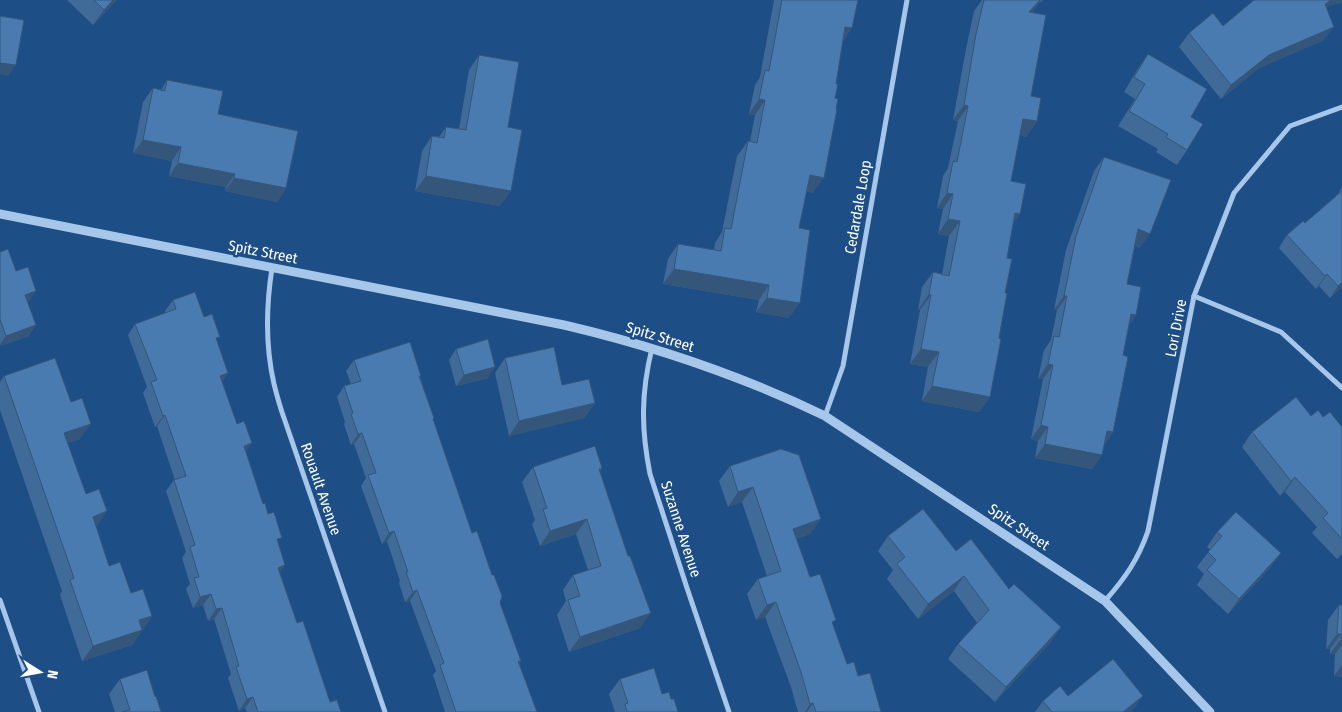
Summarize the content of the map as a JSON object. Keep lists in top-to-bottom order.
{
  "streets": {
    "street": [
      "Cedardale Loop",
      "Spitz Street",
      "Lori Drive",
      "Rouault Avenue",
      "Suzanne Avenue"
    ]
  },
  "crossings": [
    ["Cedardale Loop", "Spitz Street"],
    ["Spitz Street", "Lori Drive"],
    ["Spitz Street", "Rouault Avenue"],
    ["Spitz Street", "Suzanne Avenue"]
  ],
  "north": "right"
}
